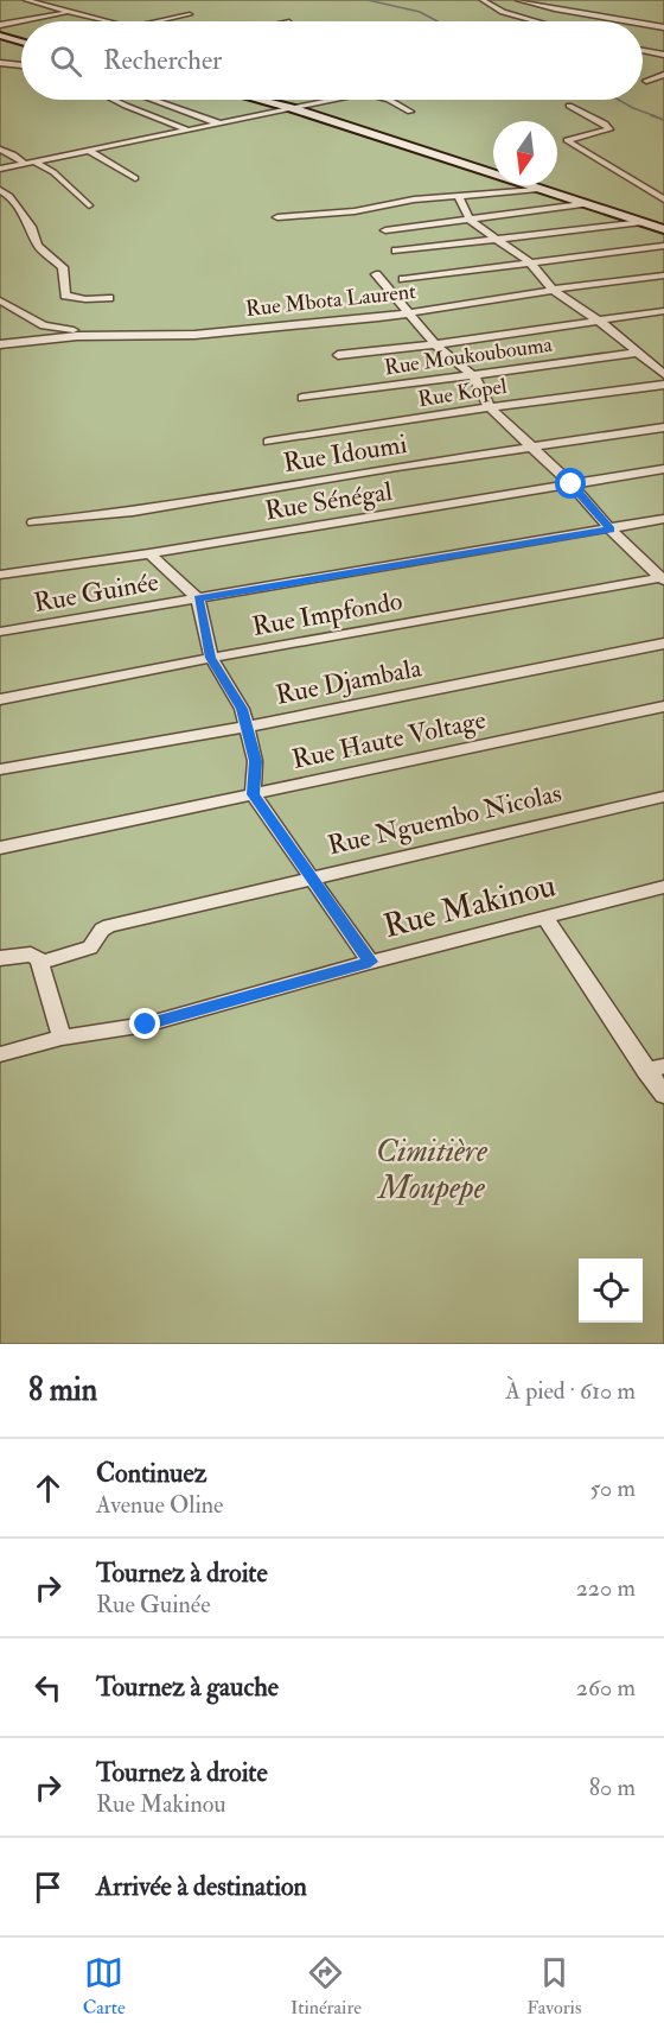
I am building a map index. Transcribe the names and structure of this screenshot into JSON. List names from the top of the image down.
{
  "streets": {
    "street": [
      "Rue Mbota Laurent",
      "Rue Moukoubouma",
      "Rue Kopel",
      "Rue Idoumi",
      "Rue Sénégal",
      "Rue Guinée",
      "Rue Impfondo",
      "Rue Djambala",
      "Rue Haute Voltage",
      "Rue Nguembo Nicolas",
      "Rue Makinou"
    ]
  },
  "parks": ["Cimitière Moupepe"],
  "north": "bottom",
  "page": {
    "search": "Rechercher",
    "heading": ["8 min", "À pied · 610 m"],
    "list": [
      ["Continuez", "Avenue Oline", "50 m"],
      ["Tournez à droite", "Rue Guinée", "220 m"],
      ["Tournez à gauche", "260 m"],
      ["Tournez à droite", "Rue Makinou", "80 m"],
      "Arrivée à destination"
    ],
    "nav": ["Carte", "Itinéraire", "Favoris"]
  }
}
